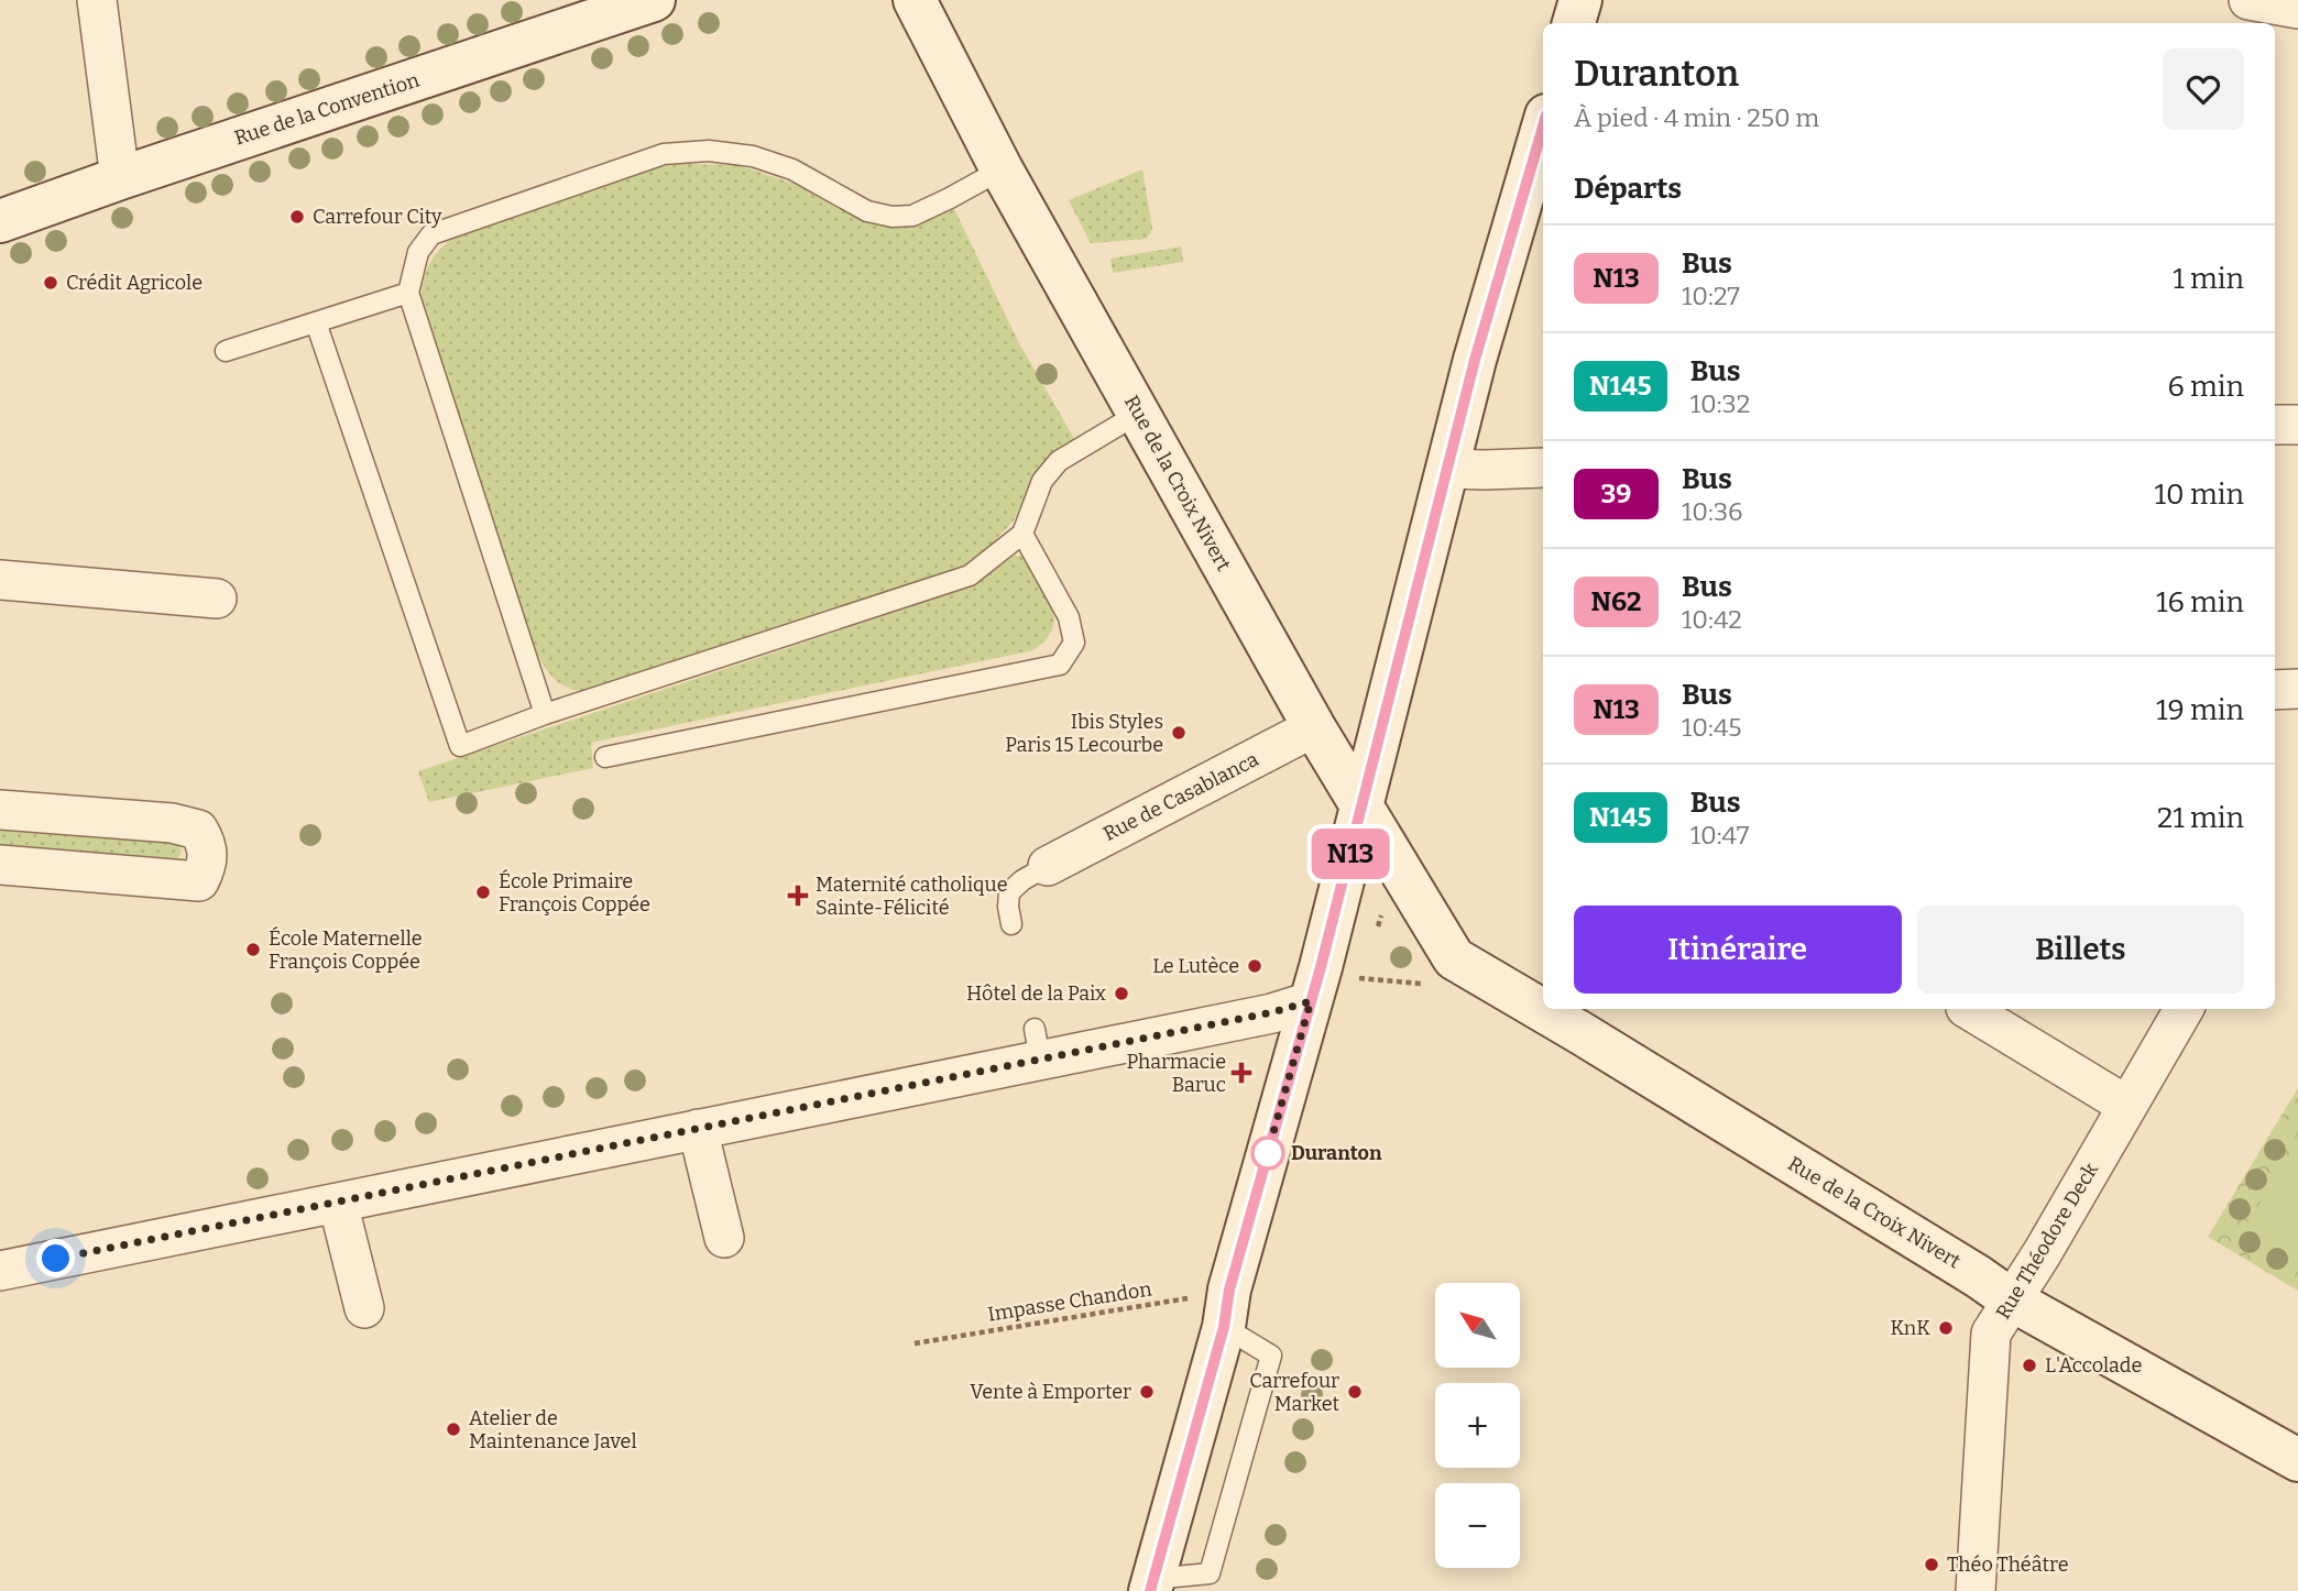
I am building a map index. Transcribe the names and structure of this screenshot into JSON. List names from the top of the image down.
{
  "streets": {
    "main road": ["Rue de la Convention", "Rue de la Croix Nivert"],
    "street": ["Rue de Casablanca", "Rue Théodore Deck"],
    "path": ["Impasse Chandon"]
  },
  "crossings": [
    ["Rue de la Croix Nivert", "Rue de Casablanca"],
    ["Rue de la Croix Nivert", "Rue Théodore Deck"]
  ],
  "places": {
    "other": [
      "Carrefour City",
      "Crédit Agricole",
      "Ibis Styles Paris 15 Lecourbe",
      "École Primaire François Coppée",
      "École Maternelle François Coppée",
      "Le Lutèce",
      "Hôtel de la Paix",
      "Duranton",
      "KnK",
      "L'Accolade",
      "Vente à Emporter",
      "Carrefour Market",
      "Atelier de Maintenance Javel",
      "Théo Théâtre"
    ],
    "health": ["Maternité catholique Sainte-Félicité", "Pharmacie Baruc"]
  },
  "lines": ["bus line N13"],
  "north": "top left",
  "page": {
    "on_map": "N13",
    "heading": [
      ["Duranton", "À pied · 4 min · 250 m"],
      "Départs"
    ],
    "list": [
      {
        "mark": "N13",
        "name": "Bus",
        "note": "10:27",
        "value": "1 min"
      },
      {
        "mark": "N145",
        "name": "Bus",
        "note": "10:32",
        "value": "6 min"
      },
      {
        "mark": "39",
        "name": "Bus",
        "note": "10:36",
        "value": "10 min"
      },
      {
        "mark": "N62",
        "name": "Bus",
        "note": "10:42",
        "value": "16 min"
      },
      {
        "mark": "N13",
        "name": "Bus",
        "note": "10:45",
        "value": "19 min"
      },
      {
        "mark": "N145",
        "name": "Bus",
        "note": "10:47",
        "value": "21 min"
      }
    ],
    "buttons": ["Itinéraire", "Billets"],
    "map_buttons": ["+", "−"]
  }
}
